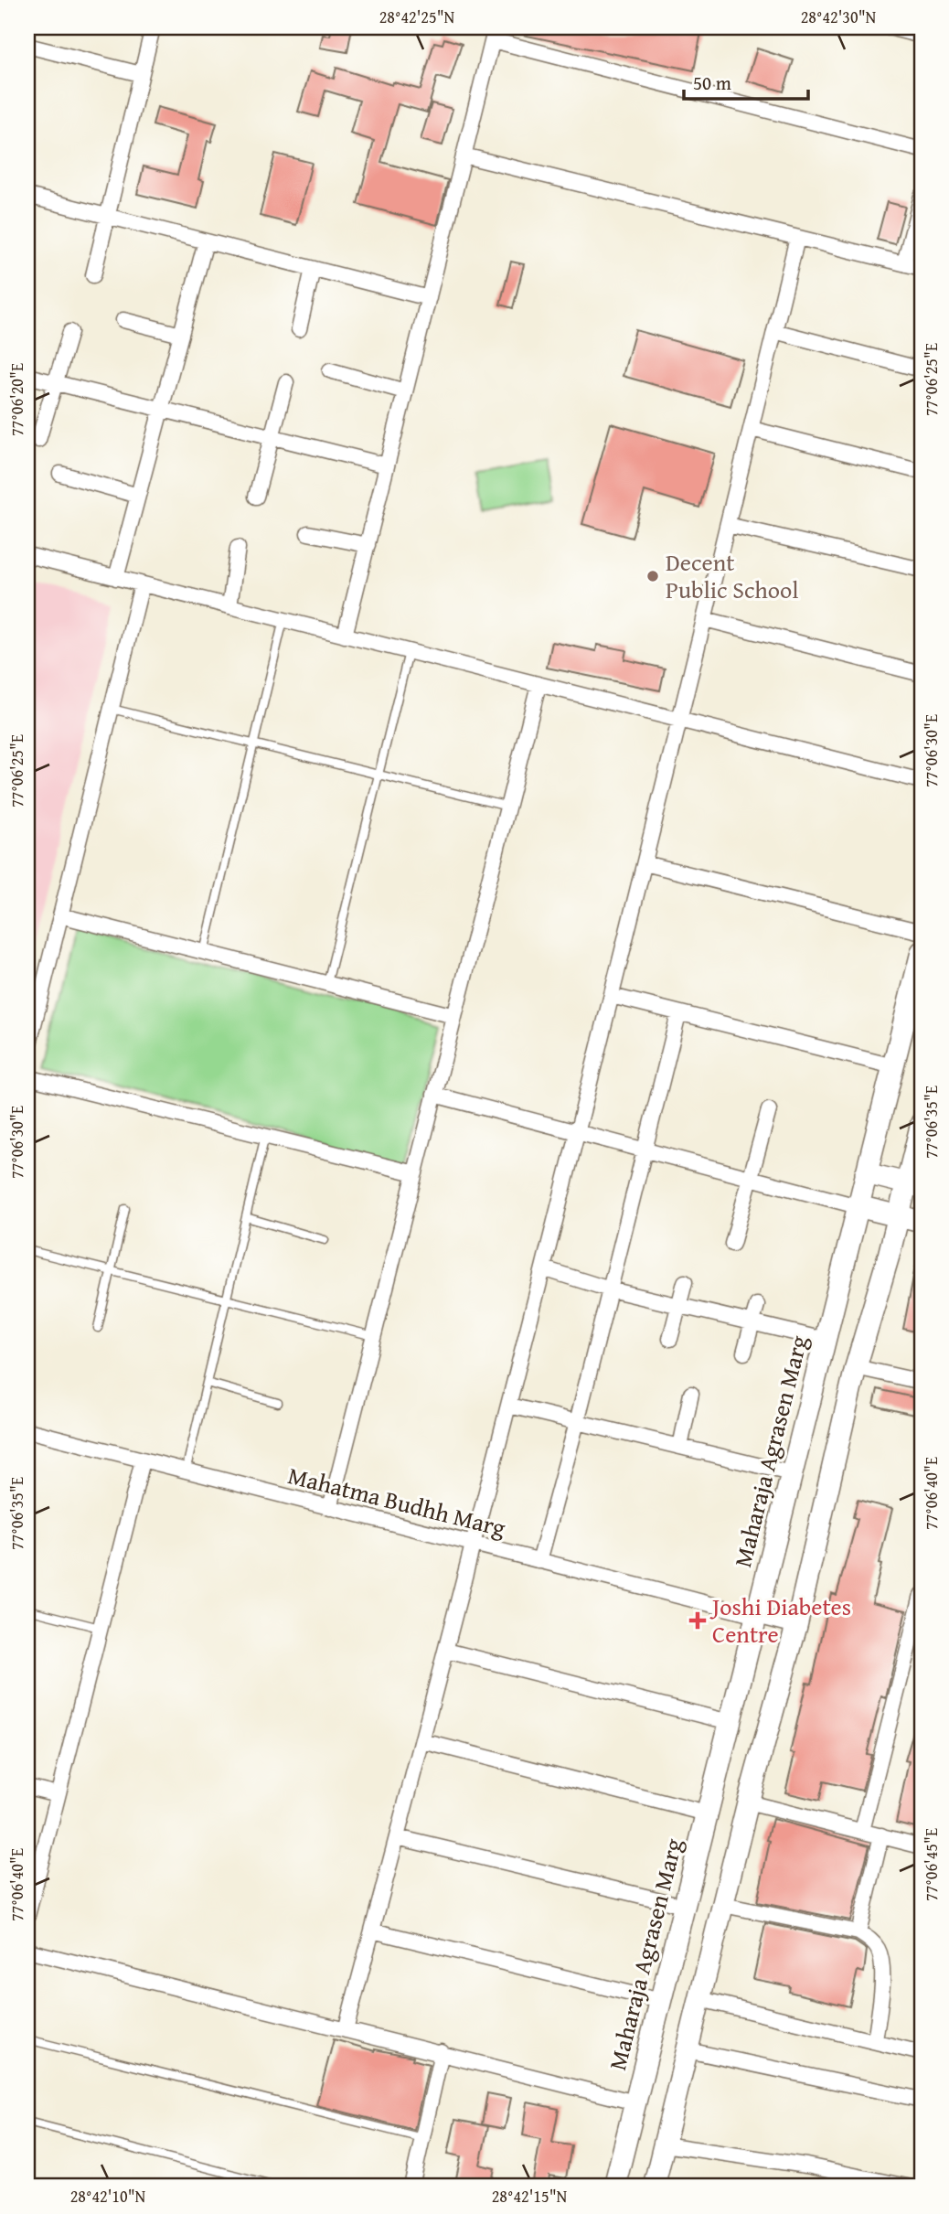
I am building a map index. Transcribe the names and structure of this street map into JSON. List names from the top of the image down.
{
  "streets": {
    "street": ["Maharaja Agrasen Marg", "Mahatma Budhh Marg"]
  },
  "crossings": [
    ["Maharaja Agrasen Marg", "Mahatma Budhh Marg"]
  ],
  "places": {
    "other": ["Decent Public School"],
    "health": ["Joshi Diabetes Centre"]
  },
  "scale_bar": "50 m",
  "coordinates": [
    "28°42'25\"N",
    "28°42'30\"N",
    "77°06'25\"E",
    "77°06'20\"E",
    "77°06'30\"E",
    "77°06'35\"E",
    "77°06'40\"E",
    "77°06'45\"E",
    "28°42'10\"N",
    "28°42'15\"N"
  ]
}
